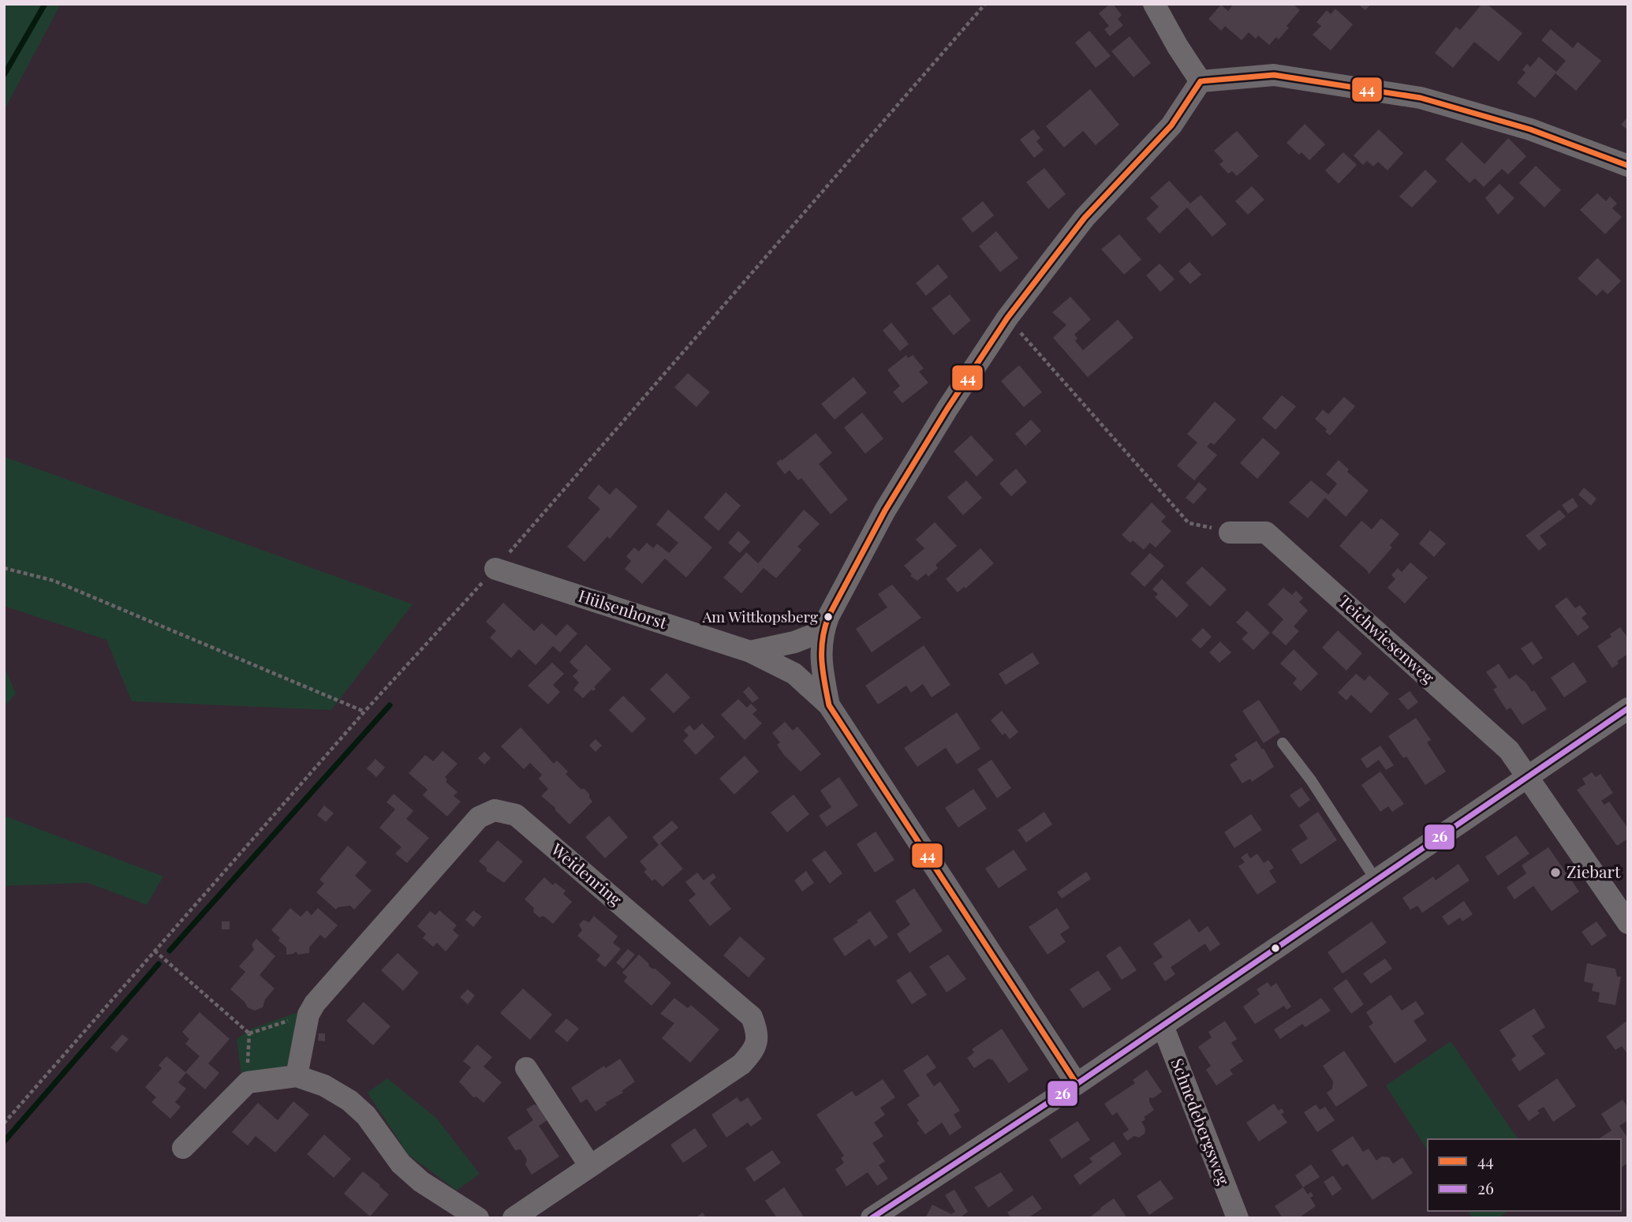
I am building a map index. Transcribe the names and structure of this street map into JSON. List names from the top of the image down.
{
  "streets": {
    "street": [
      "Hülsenhorst",
      "Teichwiesenweg",
      "Weidenring",
      "Schnedebergsweg"
    ]
  },
  "places": ["Am Wittkopsberg", "Ziebart"],
  "lines": ["transit line 44", "transit line 26"],
  "legend": ["44", "26"]
}
